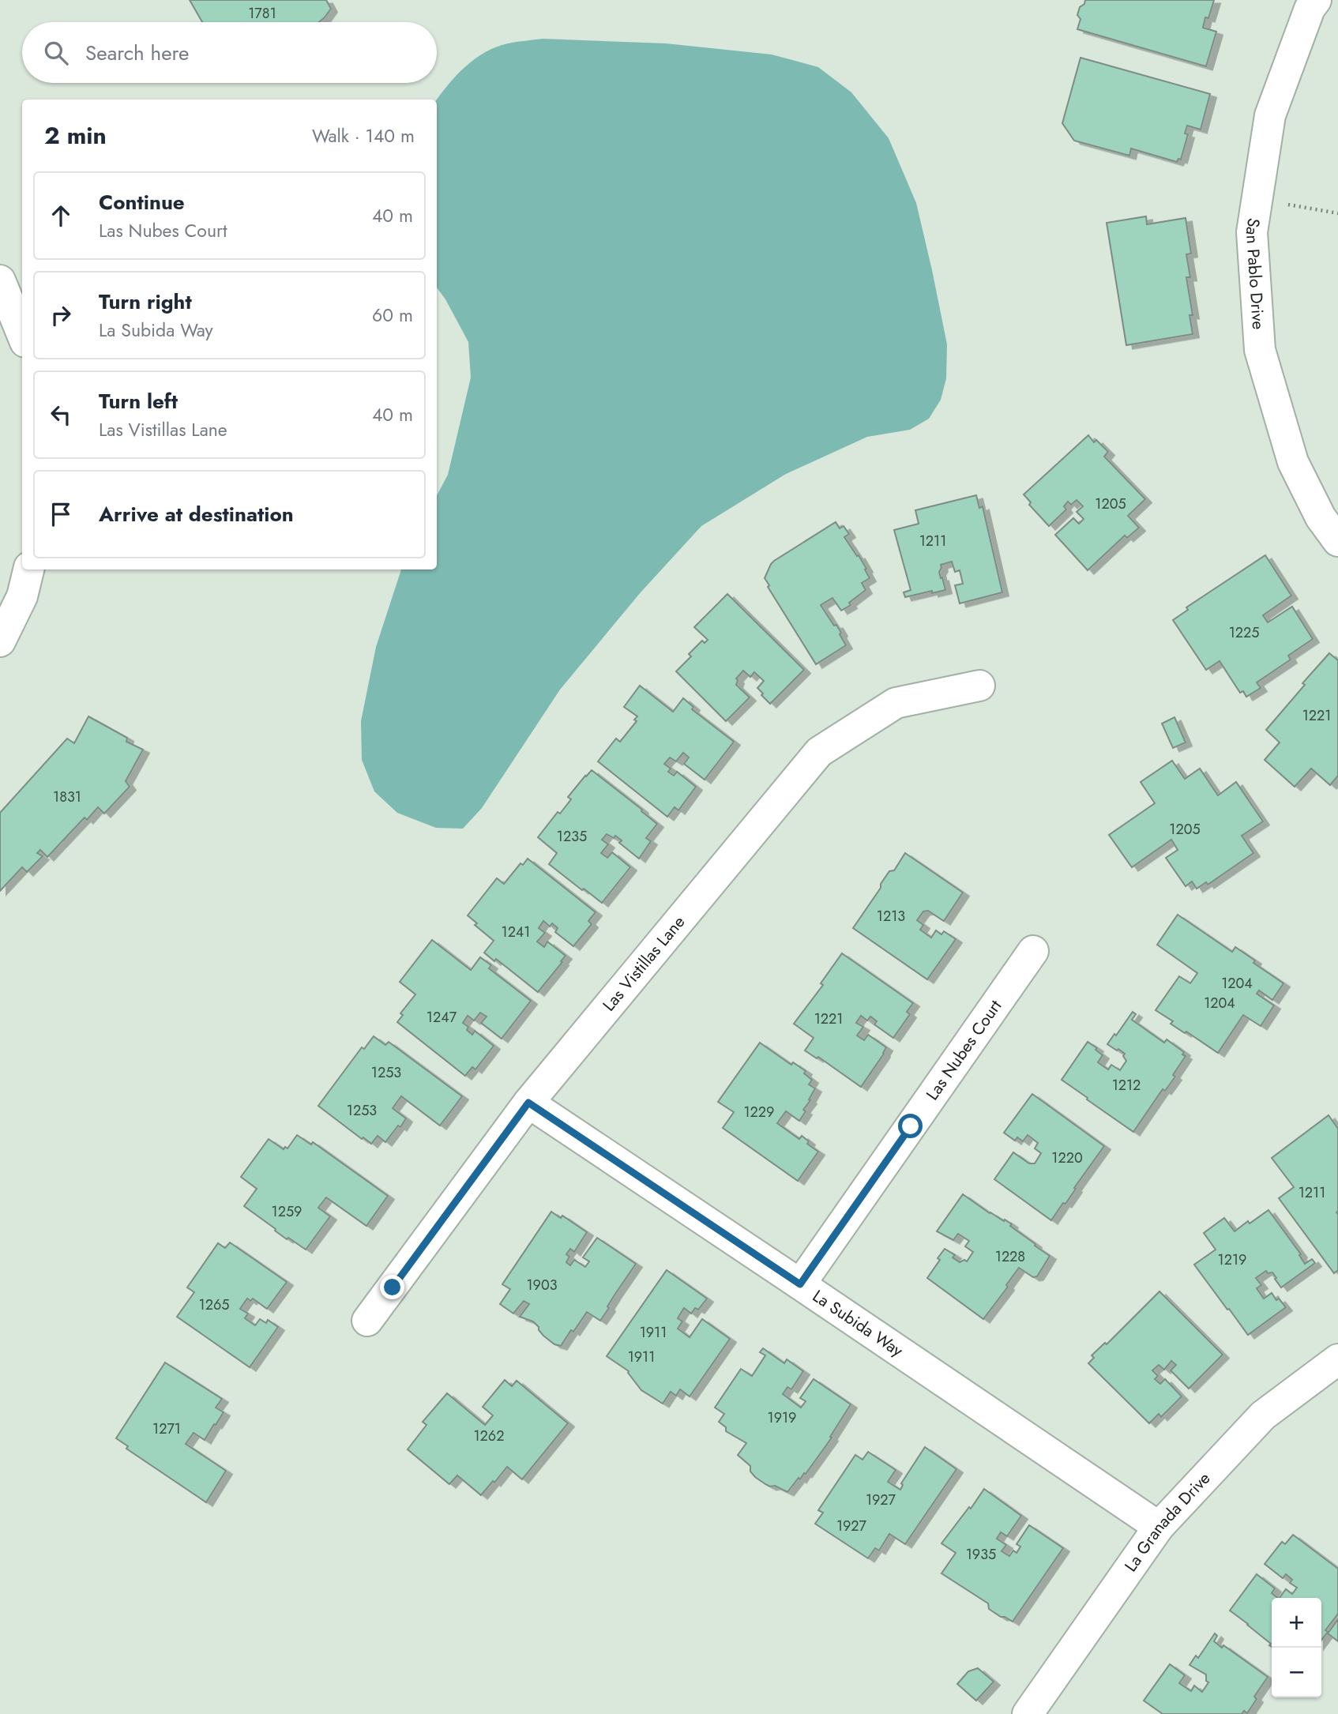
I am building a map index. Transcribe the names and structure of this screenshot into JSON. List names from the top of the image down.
{
  "streets": {
    "street": [
      "San Pablo Drive",
      "Las Vistillas Lane",
      "Las Nubes Court",
      "La Subida Way",
      "La Granada Drive"
    ]
  },
  "crossings": [
    ["Las Vistillas Lane", "La Subida Way"],
    ["Las Nubes Court", "La Subida Way"],
    ["La Subida Way", "La Granada Drive"]
  ],
  "house_numbers": [
    "1781",
    "1205",
    "1211",
    "1225",
    "1221",
    "1831",
    "1205",
    "1235",
    "1213",
    "1241",
    "1204",
    "1204",
    "1247",
    "1221",
    "1253",
    "1212",
    "1253",
    "1229",
    "1220",
    "1211",
    "1259",
    "1228",
    "1219",
    "1903",
    "1265",
    "1911",
    "1911",
    "1919",
    "1271",
    "1262",
    "1927",
    "1927",
    "1935"
  ],
  "page": {
    "search": "Search here",
    "heading": ["2 min", "Walk · 140 m"],
    "list": [
      ["Continue", "Las Nubes Court", "40 m"],
      ["Turn right", "La Subida Way", "60 m"],
      ["Turn left", "Las Vistillas Lane", "40 m"],
      "Arrive at destination"
    ],
    "map_buttons": ["+", "−"]
  }
}
